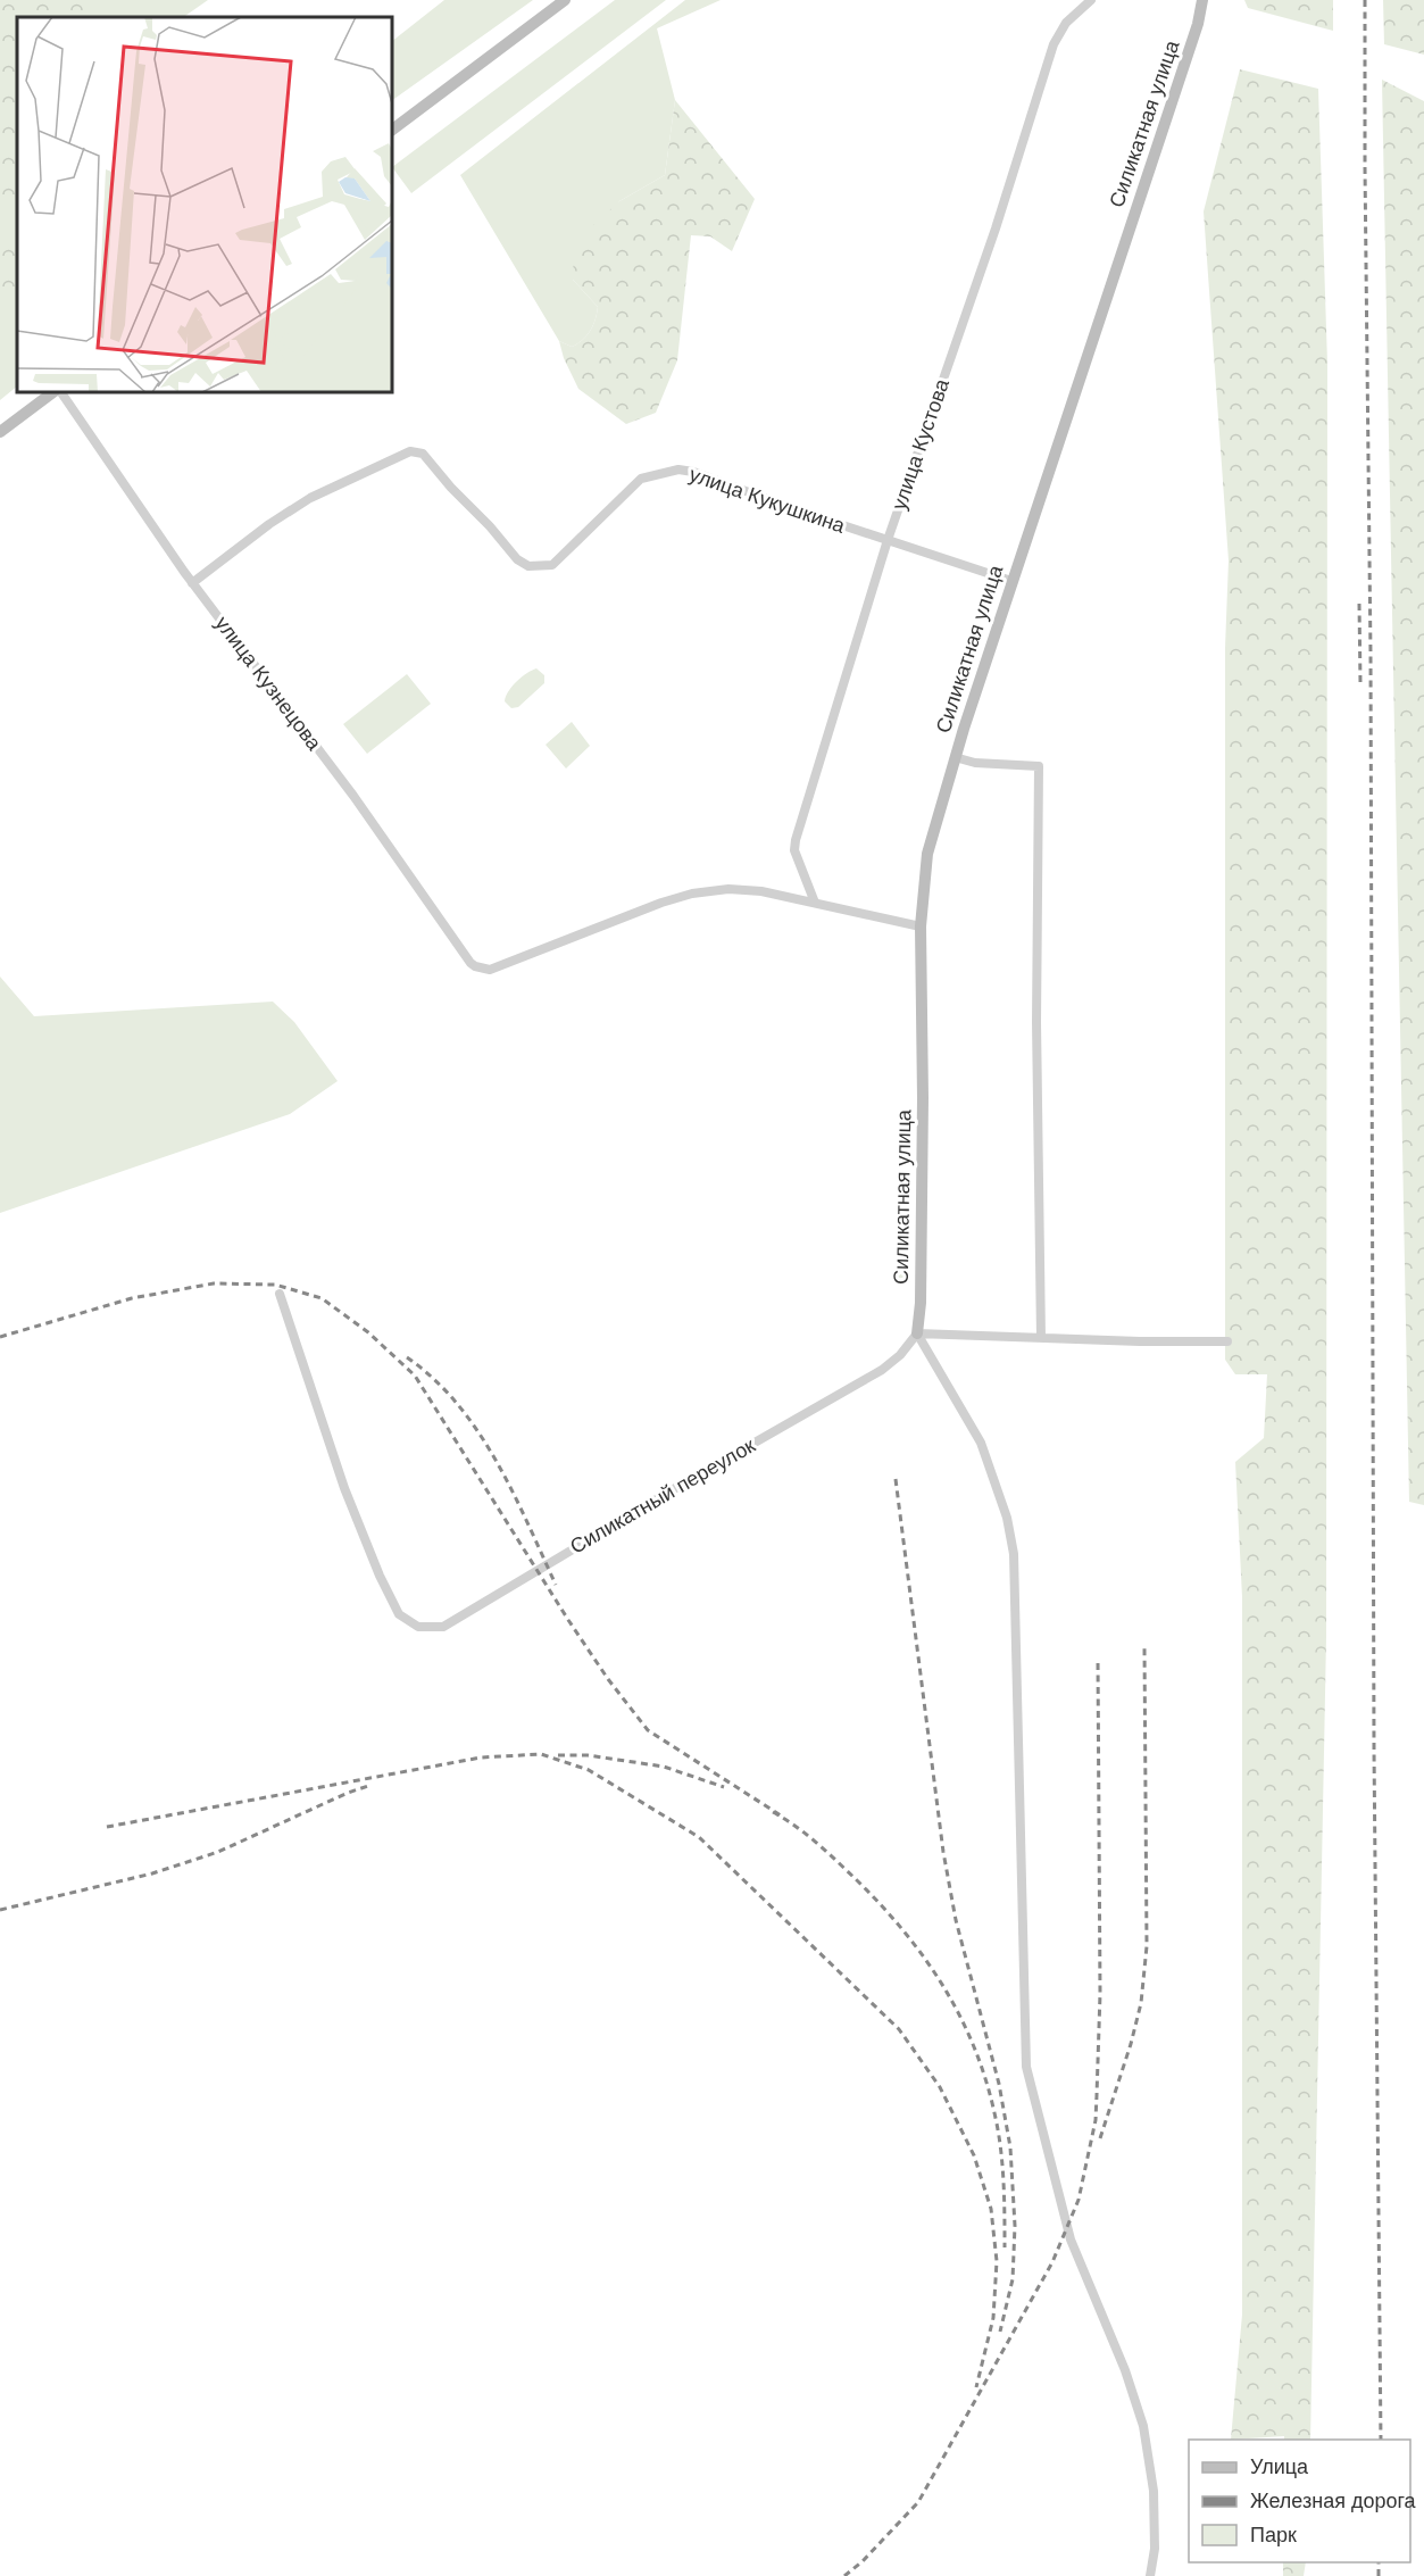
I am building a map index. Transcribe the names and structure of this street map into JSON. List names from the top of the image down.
{
  "streets": {
    "street": [
      "Силикатная улица",
      "улица Кустова",
      "улица Кукушкина",
      "улица Кузнецова",
      "Силикатный переулок"
    ]
  },
  "crossings": [
    ["Силикатная улица", "улица Кукушкина"],
    ["Силикатная улица", "Силикатный переулок"],
    ["улица Кустова", "улица Кукушкина"],
    ["улица Кустова", "улица Кузнецова"],
    ["улица Кукушкина", "улица Кузнецова"]
  ],
  "legend": ["Улица", "Железная дорога", "Парк"]
}
